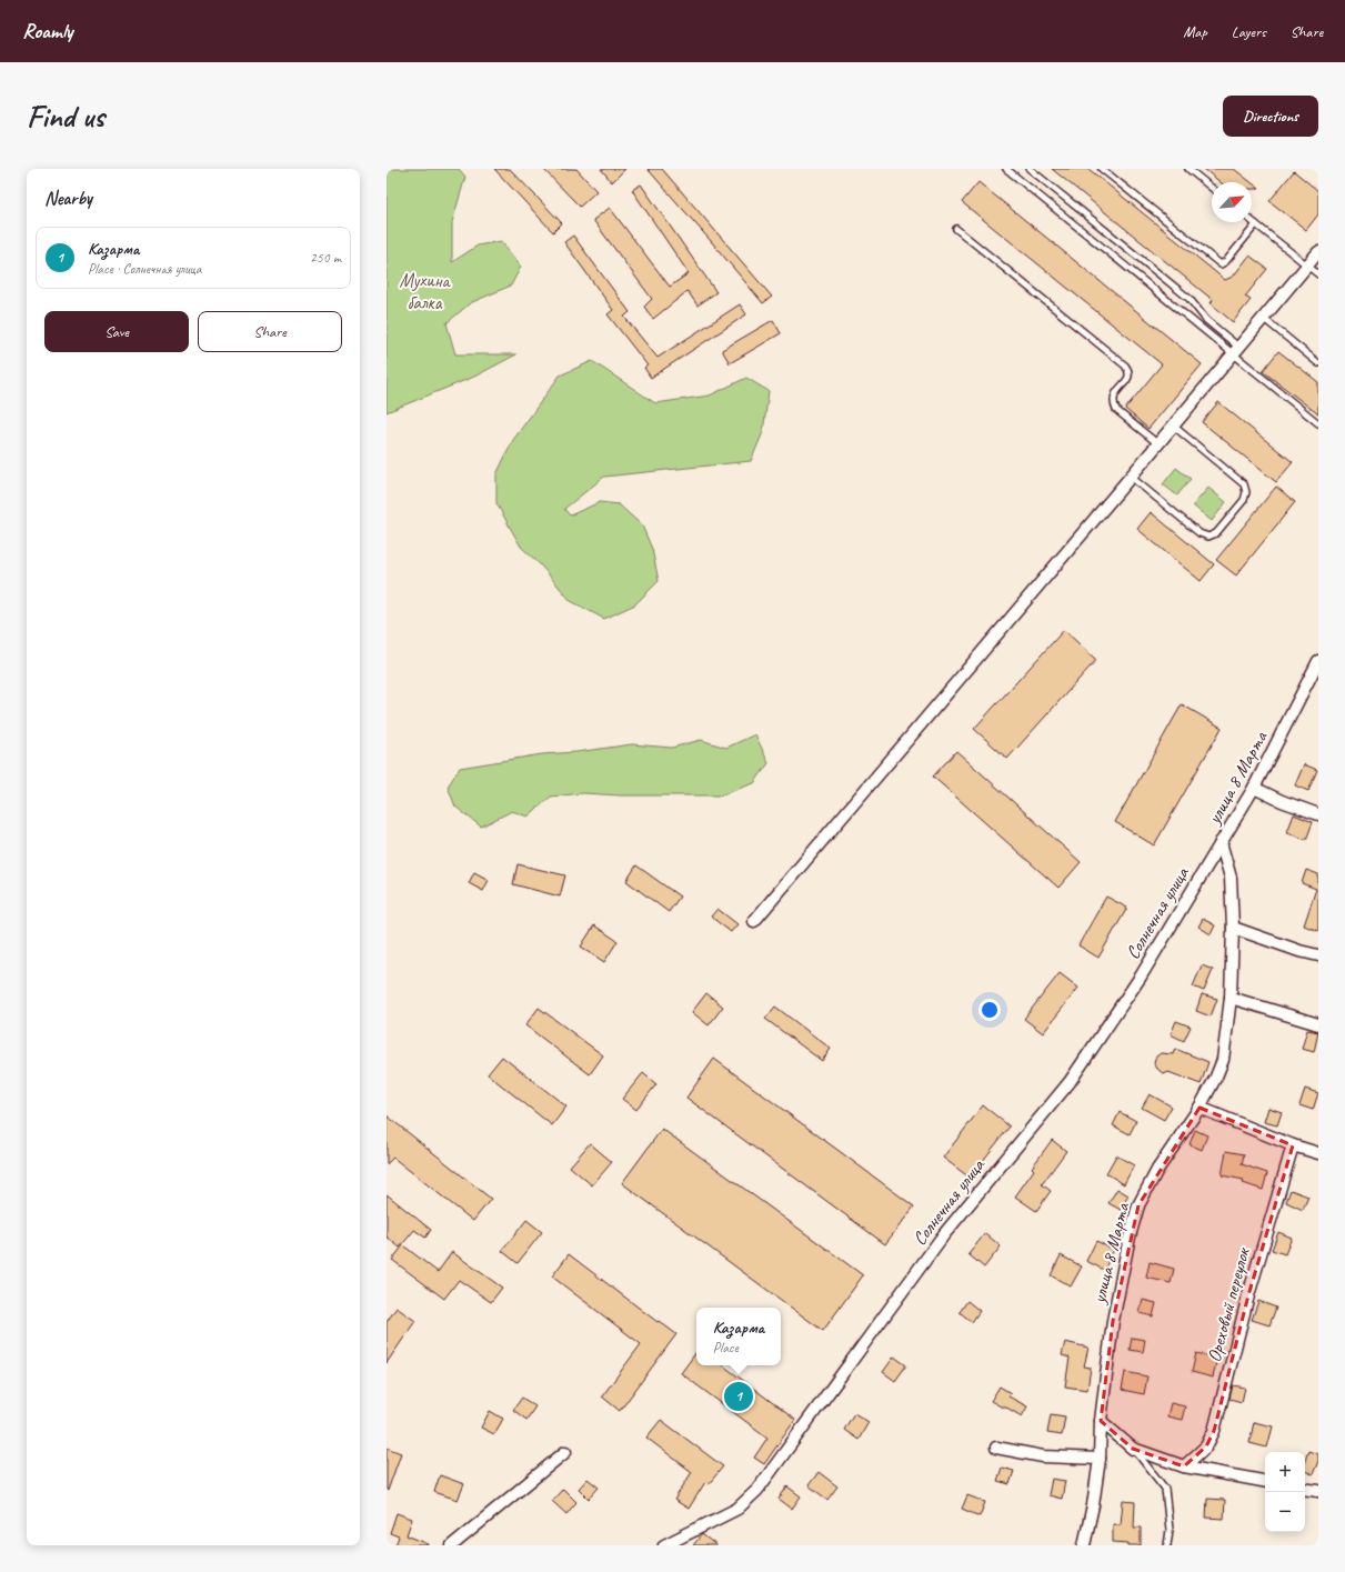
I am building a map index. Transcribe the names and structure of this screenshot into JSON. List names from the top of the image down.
{
  "streets": {
    "street": ["улица 8 Марта", "Солнечная улица", "Ореховый переулок"]
  },
  "crossings": [
    ["улица 8 Марта", "Солнечная улица"]
  ],
  "parks": ["Мухина балка"],
  "north": "top right",
  "page": {
    "header": "Roamly",
    "nav": ["Map", "Layers", "Share"],
    "buttons": [
      "Directions",
      ["Save", "Share"]
    ],
    "title": "Find us",
    "heading": "Nearby",
    "list": [
      {
        "mark": "1",
        "name": "Казарма",
        "note": "Place · Солнечная улица",
        "value": "250 m"
      }
    ],
    "popup": ["Казарма", "Place"],
    "pins": "1",
    "map_buttons": ["+", "−"]
  }
}
